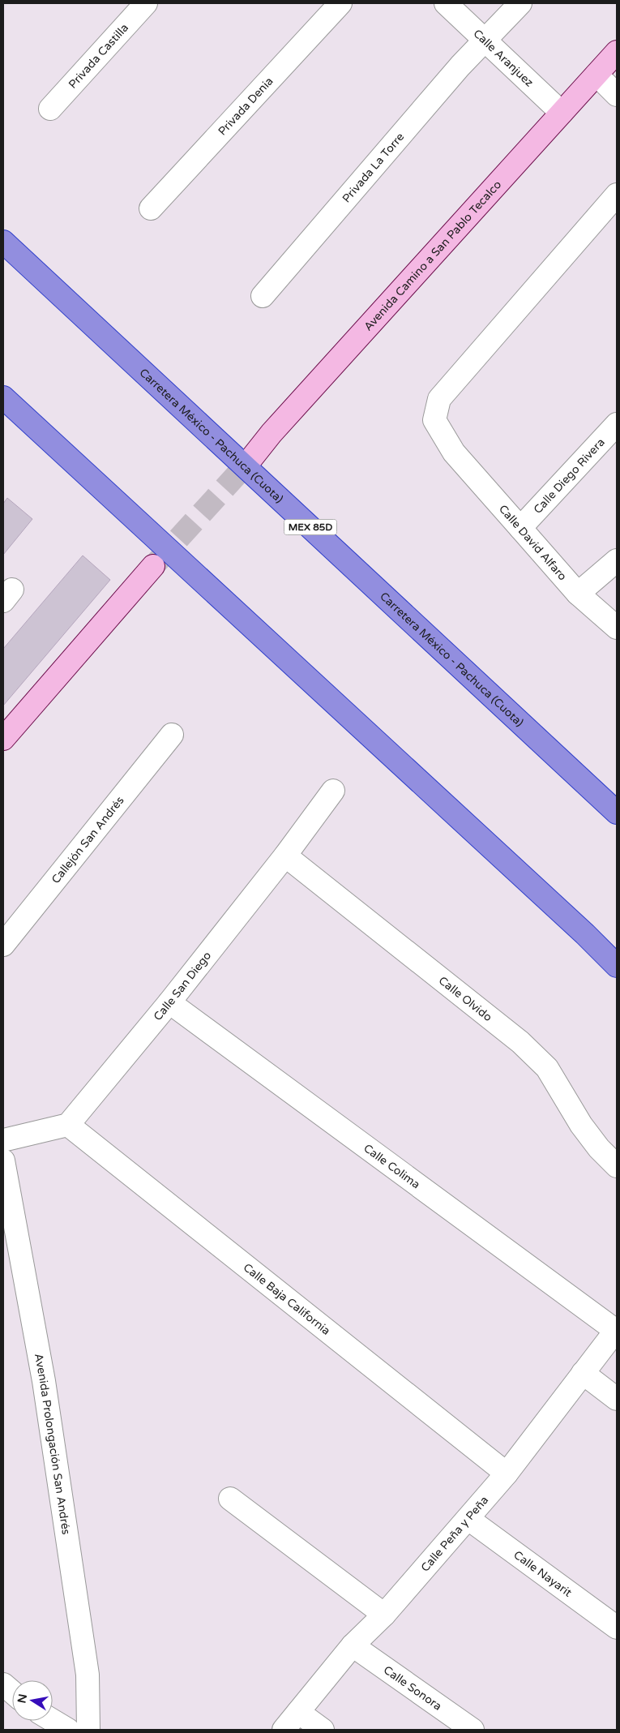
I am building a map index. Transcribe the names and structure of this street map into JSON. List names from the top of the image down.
{
  "streets": {
    "highway": ["Carretera México - Pachuca (Cuota)", "MEX 85D"],
    "main road": ["Avenida Camino a San Pablo Tecalco"],
    "street": [
      "Privada Castilla",
      "Calle Aranjuez",
      "Privada Denia",
      "Privada La Torre",
      "Calle Diego Rivera",
      "Calle David Alfaro",
      "Callejón San Andrés",
      "Calle San Diego",
      "Calle Olvido",
      "Calle Colima",
      "Calle Baja California",
      "Avenida Prolongación San Andrés",
      "Calle Peña y Peña",
      "Calle Nayarit",
      "Calle Sonora"
    ]
  },
  "crossings": [
    ["Calle Aranjuez", "Privada La Torre"],
    ["Calle Aranjuez", "Avenida Camino a San Pablo Tecalco"],
    ["Calle Diego Rivera", "Calle David Alfaro"],
    ["Calle San Diego", "Calle Olvido"],
    ["Calle San Diego", "Calle Colima"],
    ["Calle San Diego", "Calle Baja California"],
    ["Calle Colima", "Calle Peña y Peña"],
    ["Calle Baja California", "Calle Peña y Peña"],
    ["Calle Peña y Peña", "Calle Nayarit"],
    ["Calle Peña y Peña", "Calle Sonora"]
  ],
  "north": "left"
}
